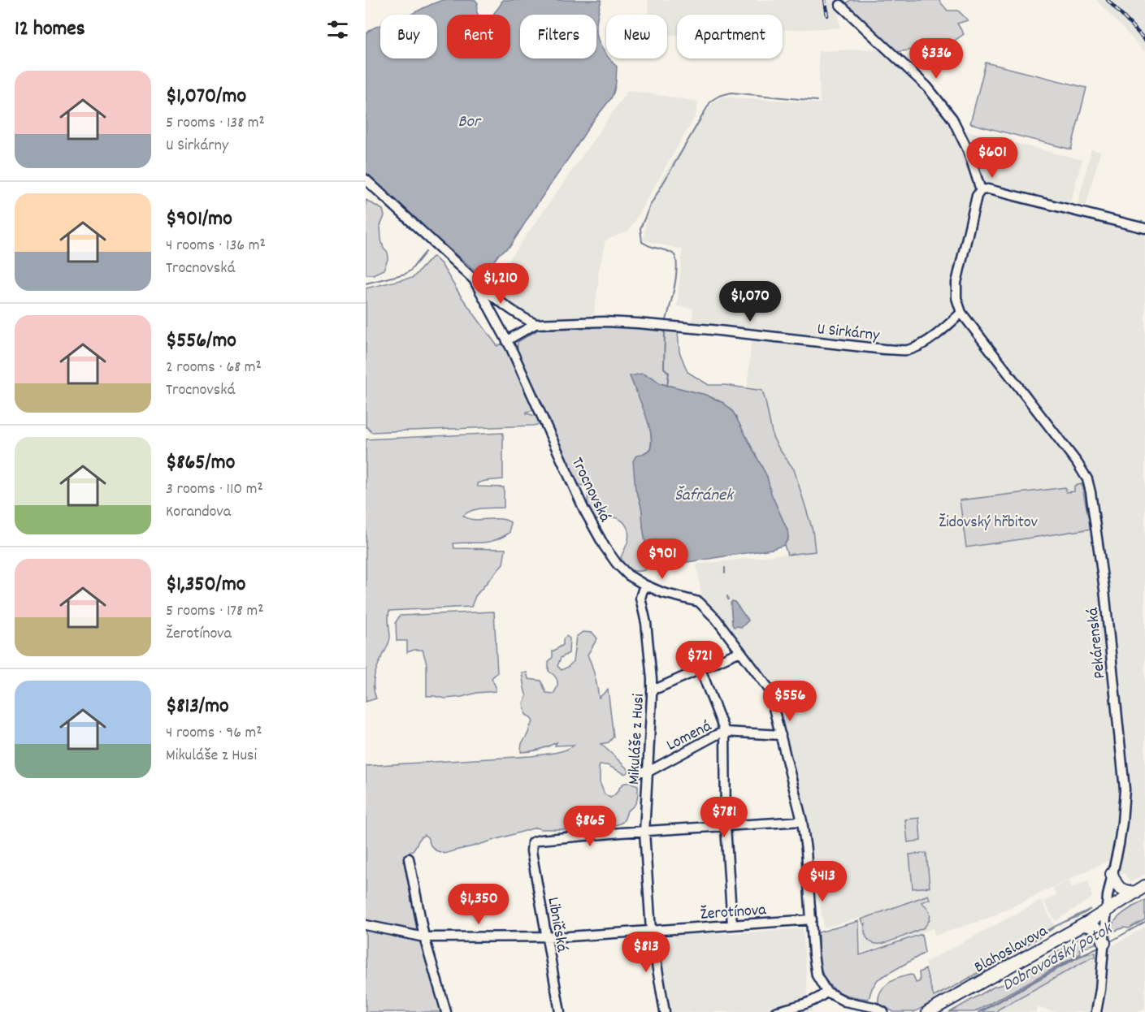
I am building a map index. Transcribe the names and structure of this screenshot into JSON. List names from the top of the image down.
{
  "streets": {
    "main road": ["Blahoslavova"],
    "street": [
      "U Sirkárny",
      "Trocnovská",
      "Pekárenská",
      "Lomená",
      "Mikuláše z Husi",
      "Žerotínova",
      "Libničská"
    ]
  },
  "crossings": [
    ["U Sirkárny", "Trocnovská"],
    ["U Sirkárny", "Pekárenská"],
    ["Trocnovská", "Lomená"],
    ["Trocnovská", "Mikuláše z Husi"],
    ["Trocnovská", "Žerotínova"],
    ["Pekárenská", "Blahoslavova"],
    ["Lomená", "Mikuláše z Husi"],
    ["Mikuláše z Husi", "Žerotínova"],
    ["Mikuláše z Husi", "Libničská"],
    ["Žerotínova", "Libničská"]
  ],
  "water": ["Bor", "Šafránek", "Dobrovodský potok"],
  "parks": ["Židovský hřbitov"],
  "page": {
    "heading": "12 homes",
    "chip": [
      "Buy",
      "Rent",
      "Filters",
      "New",
      "Apartment"
    ],
    "price": [
      "$336",
      "$601",
      "$1,210",
      "$1,070",
      "$901",
      "$721",
      "$556",
      "$781",
      "$865",
      "$413",
      "$1,350",
      "$813"
    ],
    "list": [
      {
        "name": "$1,070/mo",
        "note": "5 rooms · 138 m² · U Sirkárny"
      },
      {
        "name": "$901/mo",
        "note": "4 rooms · 136 m² · Trocnovská"
      },
      {
        "name": "$556/mo",
        "note": "2 rooms · 68 m² · Trocnovská"
      },
      {
        "name": "$865/mo",
        "note": "3 rooms · 110 m² · Korandova"
      },
      {
        "name": "$1,350/mo",
        "note": "5 rooms · 178 m² · Žerotínova"
      },
      {
        "name": "$813/mo",
        "note": "4 rooms · 96 m² · Mikuláše z Husi"
      }
    ]
  }
}
